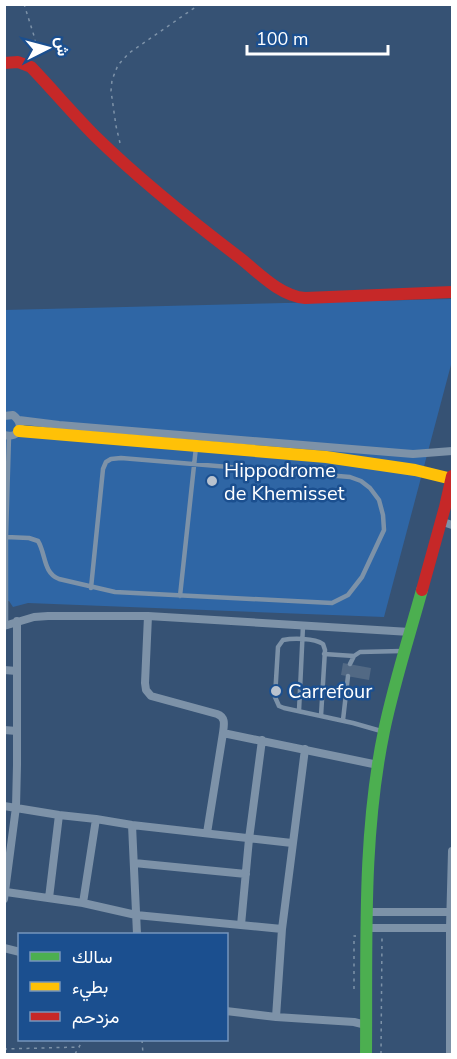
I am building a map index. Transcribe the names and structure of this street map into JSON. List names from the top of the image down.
{
  "places": ["Hippodrome de Khemisset", "Carrefour"],
  "legend": ["سالك", "بطيء", "مزدحم"],
  "scale_bar": "100 m",
  "north": "right"
}
